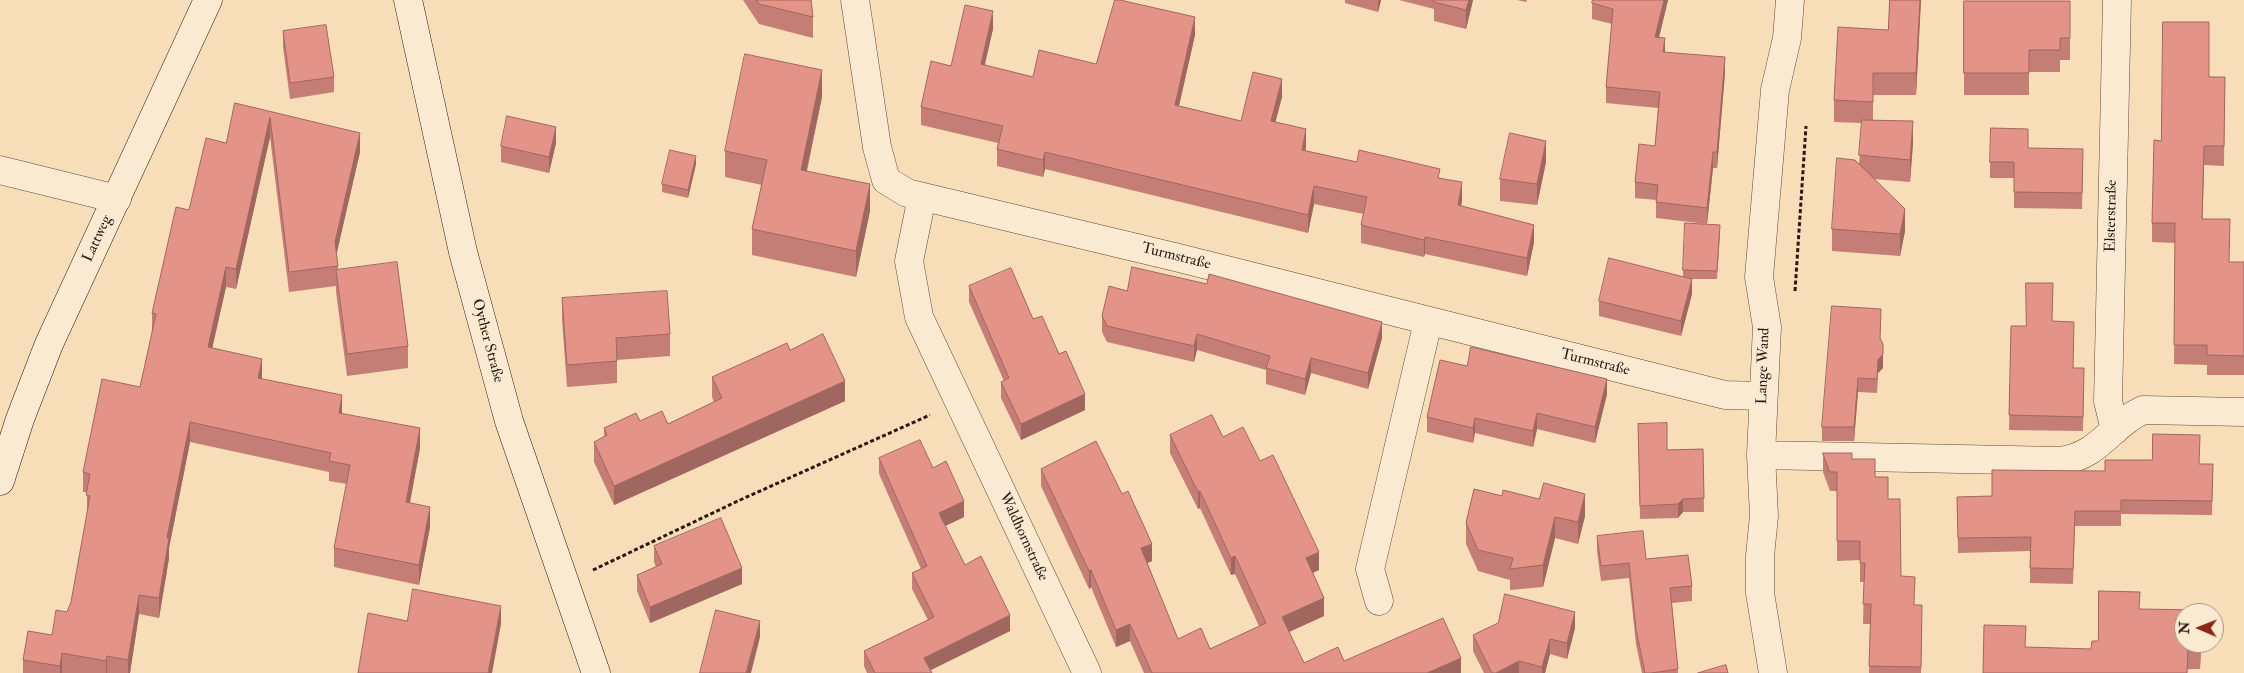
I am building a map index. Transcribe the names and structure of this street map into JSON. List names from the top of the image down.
{
  "streets": {
    "street": [
      "Elsterstraße",
      "Lattweg",
      "Turmstraße",
      "Oyther Straße",
      "Lange Wand",
      "Waldhornstraße"
    ]
  },
  "crossings": [
    ["Turmstraße", "Lange Wand"]
  ],
  "north": "left"
}
